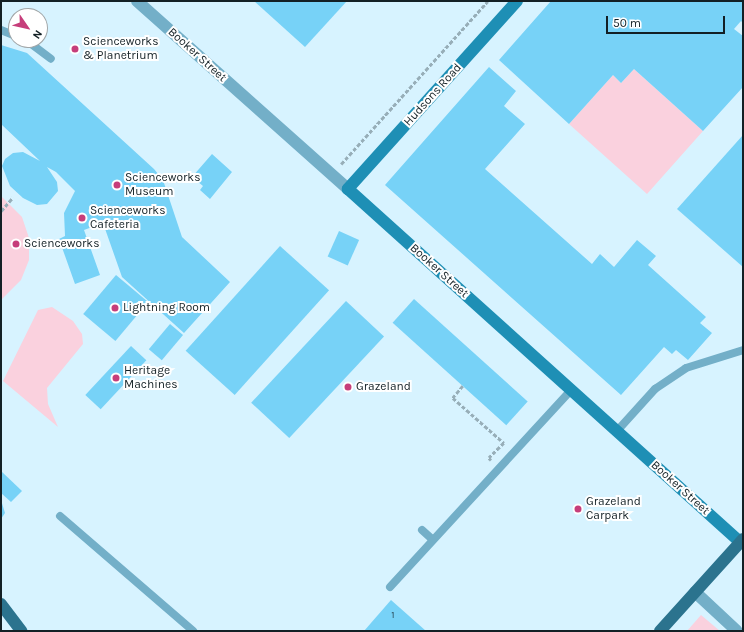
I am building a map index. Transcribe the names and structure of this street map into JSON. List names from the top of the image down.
{
  "streets": {
    "street": ["Booker Street", "Hudsons Road"]
  },
  "crossings": [
    ["Booker Street", "Hudsons Road"]
  ],
  "places": [
    "Scienceworks & Planetrium",
    "Scienceworks Museum",
    "Scienceworks Cafeteria",
    "Scienceworks",
    "Lightning Room",
    "Heritage Machines",
    "Grazeland",
    "Grazeland Carpark"
  ],
  "house_numbers": ["1"],
  "scale_bar": "50 m",
  "north": "bottom right"
}
